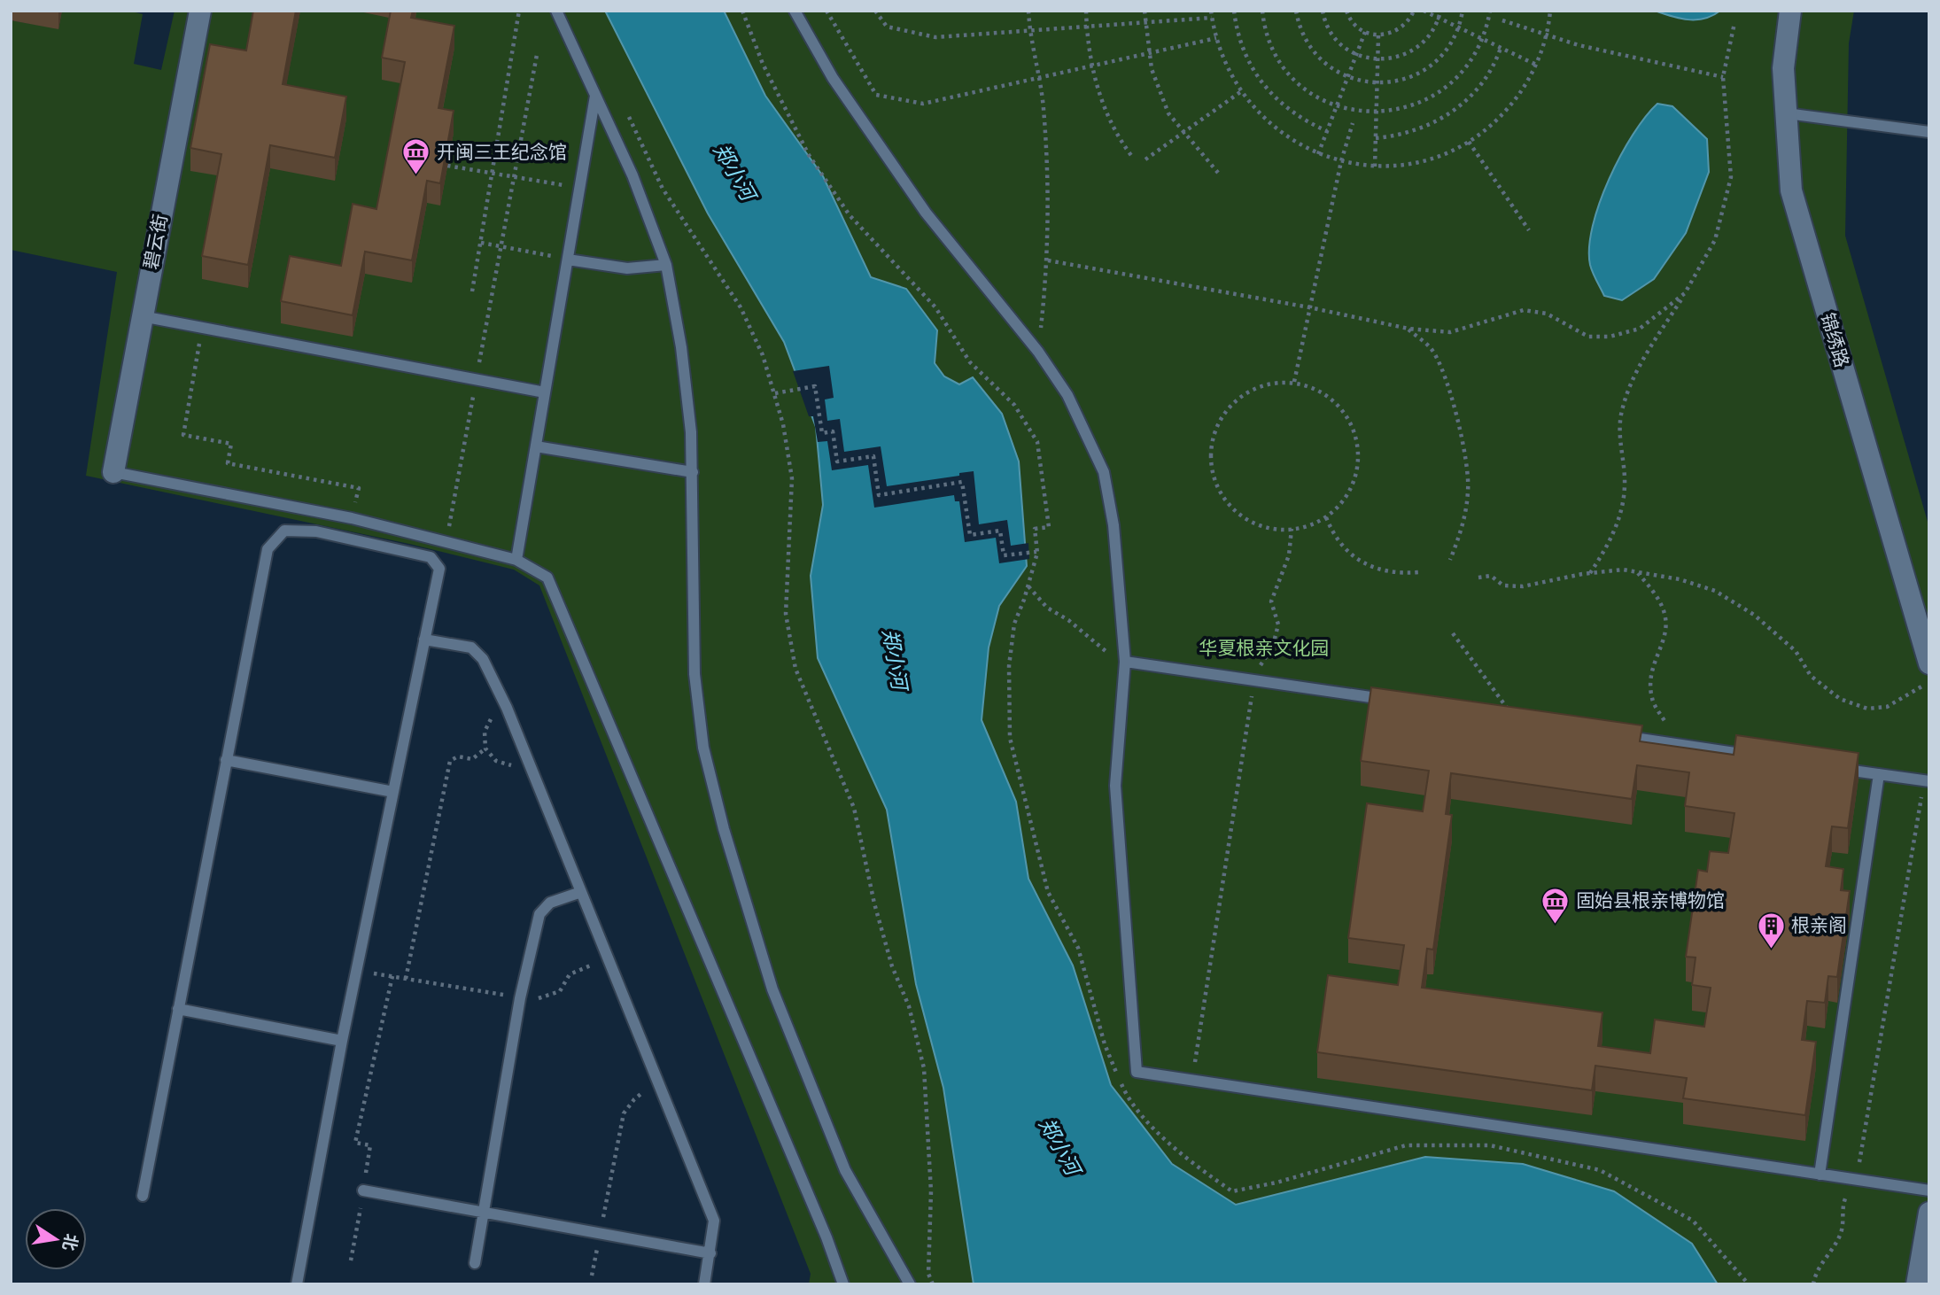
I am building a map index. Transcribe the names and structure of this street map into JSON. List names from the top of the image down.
{
  "streets": {
    "street": ["碧云街", "锦绣路"]
  },
  "water": ["郑小河"],
  "parks": ["华夏根亲文化园"],
  "places": {
    "museum": ["开闽三王纪念馆", "固始县根亲博物馆"],
    "building": ["根亲阁"]
  },
  "north": "right"
}
